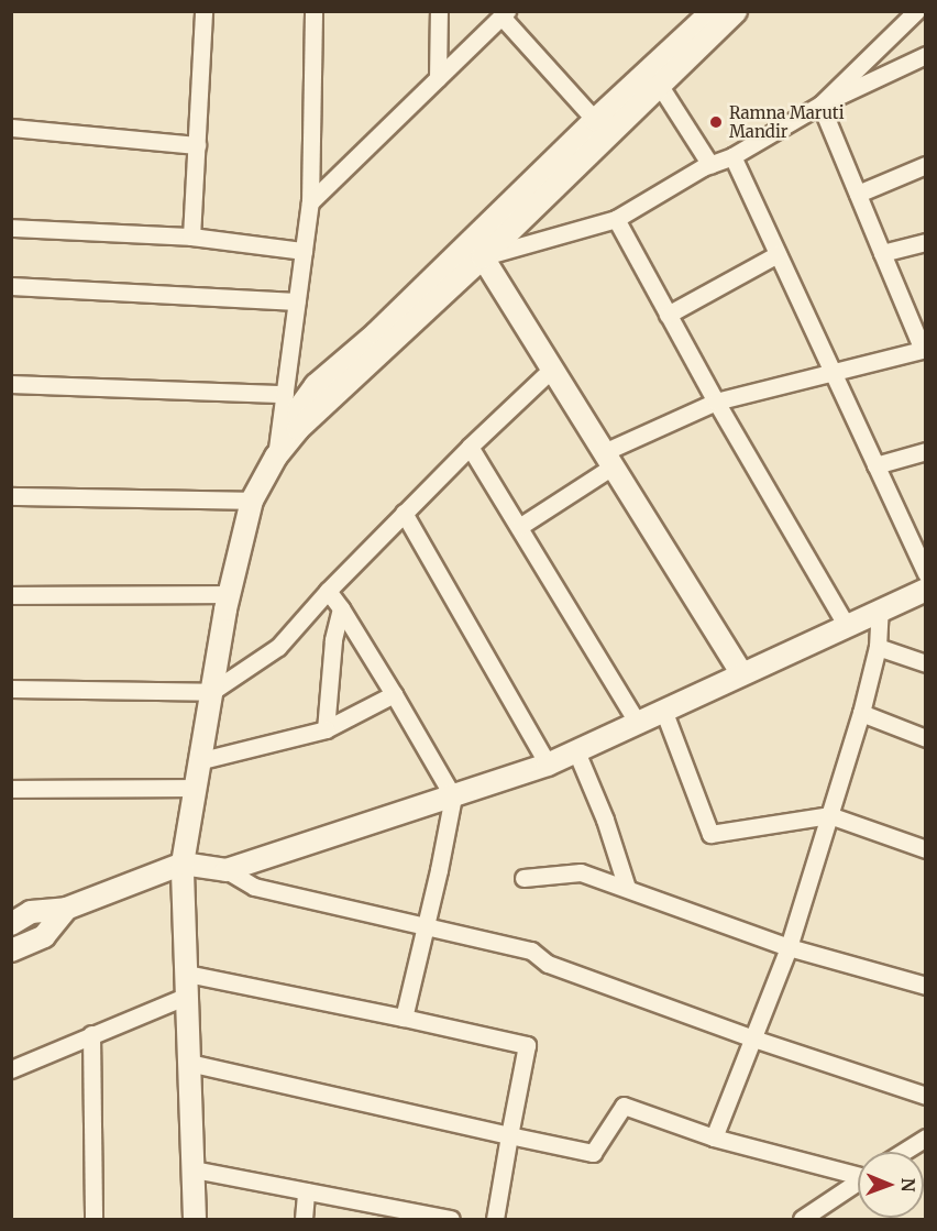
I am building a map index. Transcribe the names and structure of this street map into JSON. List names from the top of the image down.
{
  "places": ["Ramna Maruti Mandir"],
  "north": "right"
}
